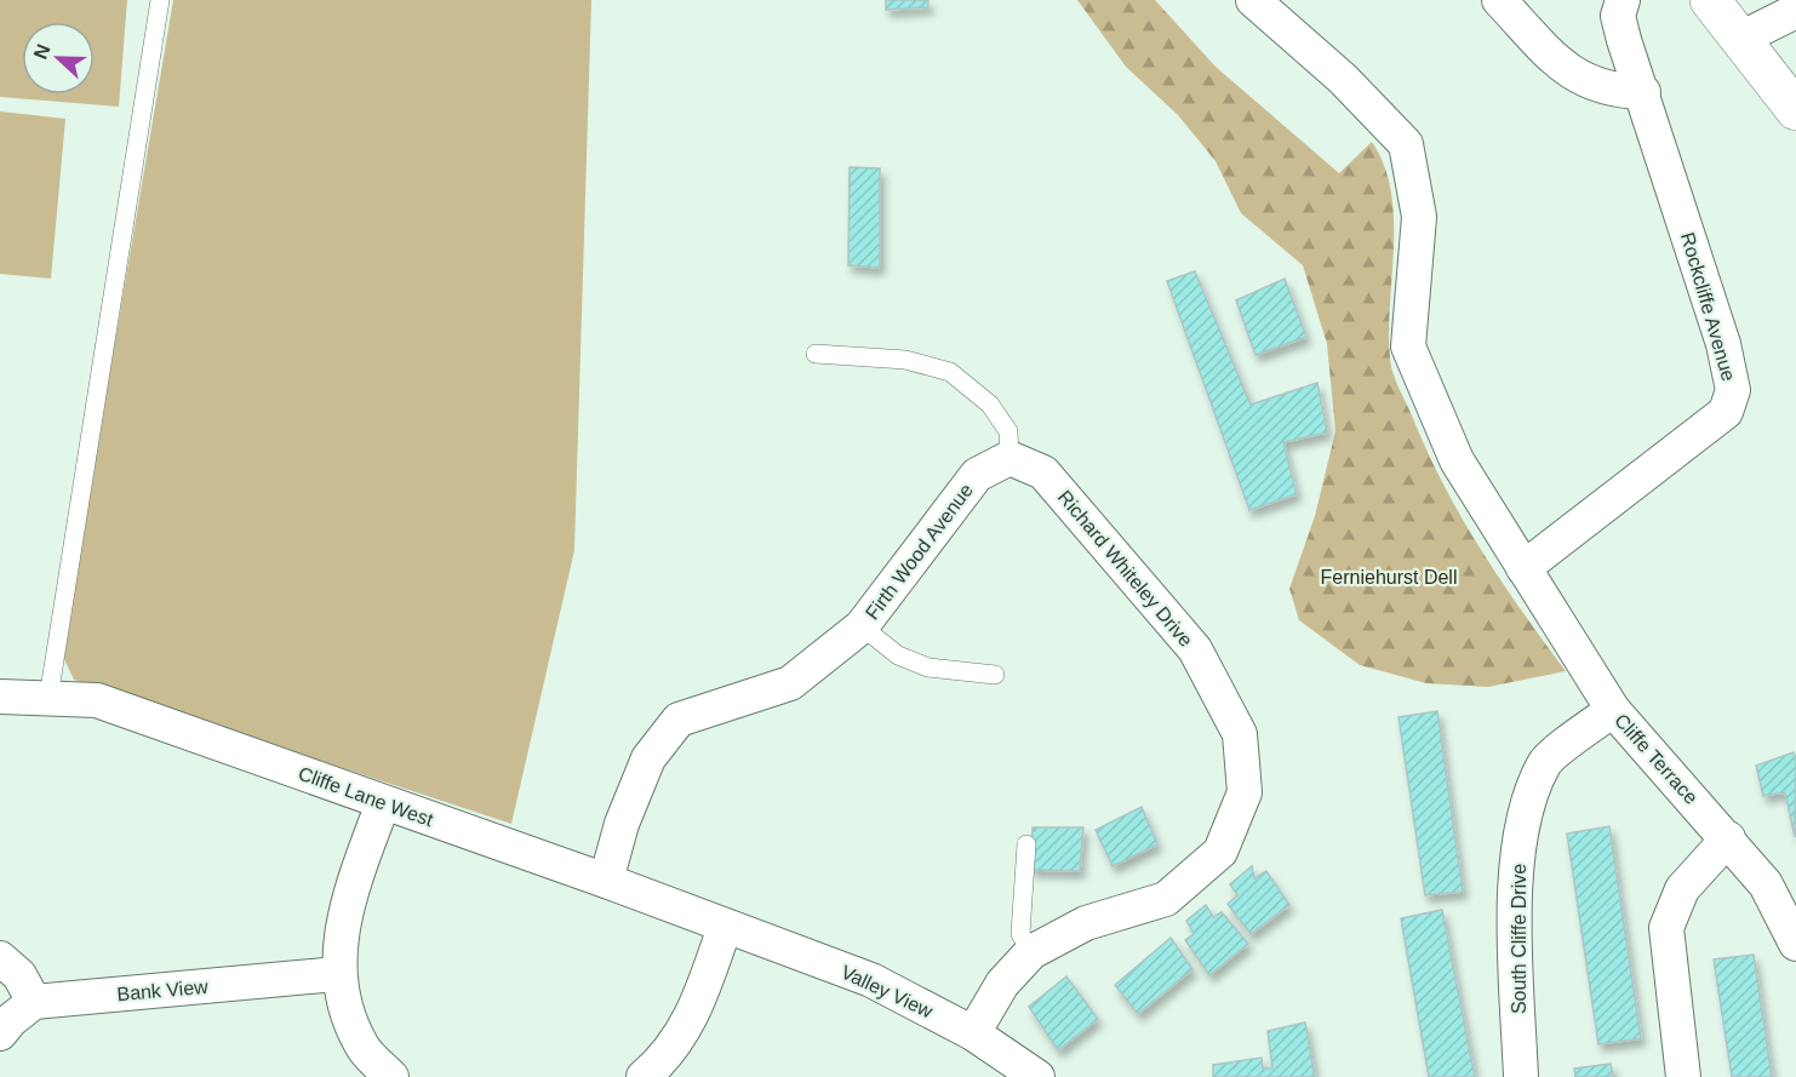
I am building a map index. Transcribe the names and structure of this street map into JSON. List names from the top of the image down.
{
  "streets": {
    "street": [
      "Rockcliffe Avenue",
      "Firth Wood Avenue",
      "Richard Whiteley Drive",
      "Cliffe Terrace",
      "Cliffe Lane West",
      "South Cliffe Drive",
      "Bank View",
      "Valley View"
    ]
  },
  "crossings": [
    ["Rockcliffe Avenue", "Cliffe Terrace"],
    ["Firth Wood Avenue", "Richard Whiteley Drive"],
    ["Firth Wood Avenue", "Cliffe Lane West"],
    ["Richard Whiteley Drive", "Valley View"],
    ["Cliffe Terrace", "South Cliffe Drive"],
    ["Cliffe Lane West", "Valley View"]
  ],
  "parks": ["Ferniehurst Dell"],
  "north": "left"
}
